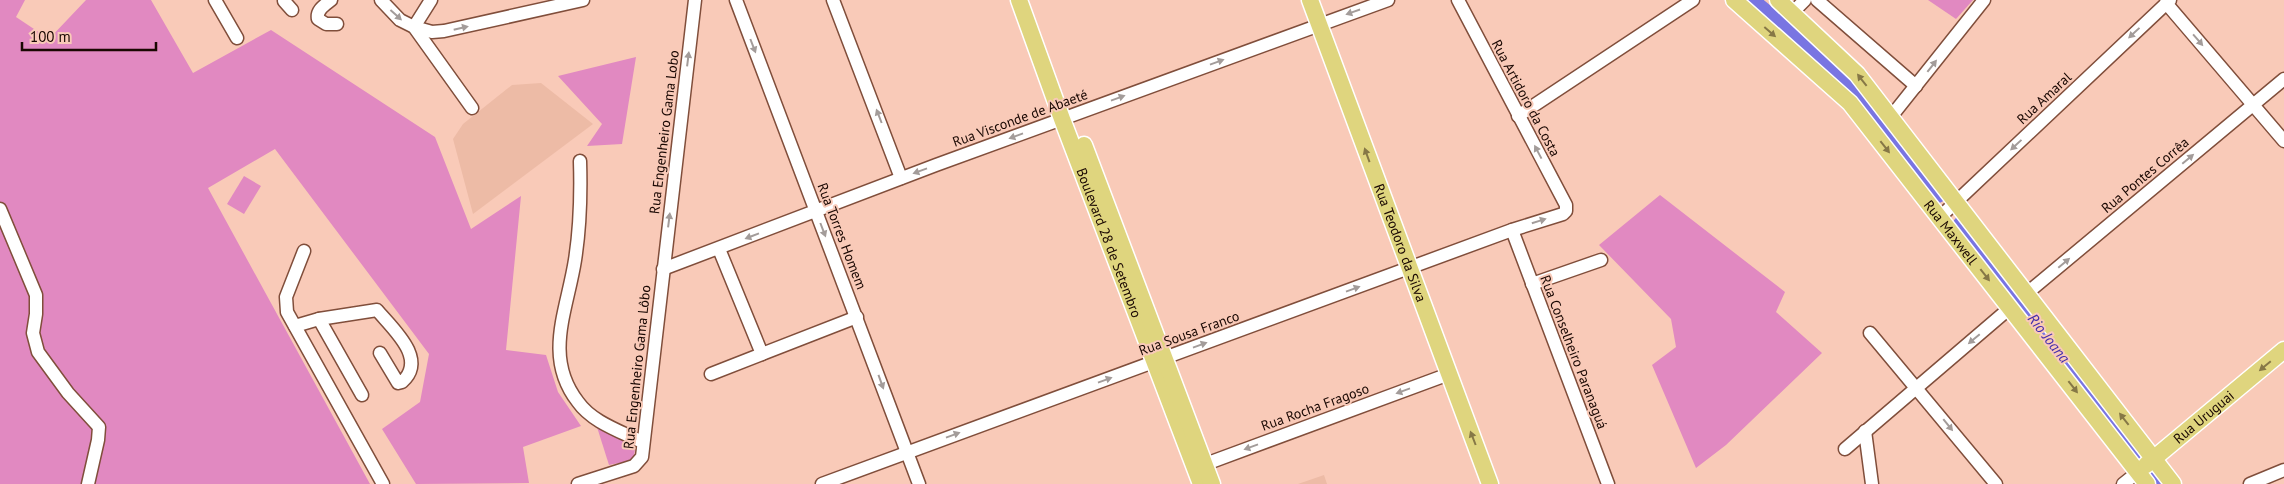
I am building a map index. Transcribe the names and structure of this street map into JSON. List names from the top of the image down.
{
  "streets": {
    "main road": [
      "Rua Maxwell",
      "Boulevard 28 de Setembro",
      "Rua Teodoro da Silva",
      "Rua Uruguai"
    ],
    "street": [
      "Rua Artidoro da Costa",
      "Rua Amaral",
      "Rua Visconde de Abaeté",
      "Rua Engenheiro Gama Lobo",
      "Rua Pontes Corrêa",
      "Rua Torres Homem",
      "Rua Sousa Franco",
      "Rua Conselheiro Paranaguá",
      "Rua Engenheiro Gama Lôbo",
      "Rua Rocha Fragoso"
    ]
  },
  "crossings": [
    ["Rua Artidoro da Costa", "Rua Sousa Franco"],
    ["Rua Amaral", "Rua Maxwell"],
    ["Rua Visconde de Abaeté", "Rua Engenheiro Gama Lobo"],
    ["Rua Visconde de Abaeté", "Rua Torres Homem"],
    ["Rua Visconde de Abaeté", "Boulevard 28 de Setembro"],
    ["Rua Visconde de Abaeté", "Rua Teodoro da Silva"],
    ["Rua Visconde de Abaeté", "Rua Engenheiro Gama Lôbo"],
    ["Rua Engenheiro Gama Lobo", "Rua Engenheiro Gama Lôbo"],
    ["Rua Pontes Corrêa", "Rua Maxwell"],
    ["Rua Maxwell", "Rua Uruguai"],
    ["Rua Torres Homem", "Rua Sousa Franco"],
    ["Boulevard 28 de Setembro", "Rua Sousa Franco"],
    ["Boulevard 28 de Setembro", "Rua Rocha Fragoso"],
    ["Rua Teodoro da Silva", "Rua Sousa Franco"],
    ["Rua Teodoro da Silva", "Rua Rocha Fragoso"],
    ["Rua Sousa Franco", "Rua Conselheiro Paranaguá"]
  ],
  "one_way": [
    "Rua Artidoro da Costa",
    "Rua Amaral",
    "Rua Engenheiro Gama Lobo",
    "Rua Pontes Corrêa",
    "Rua Teodoro da Silva",
    "Rua Sousa Franco",
    "Rua Rocha Fragoso",
    "Rua Uruguai"
  ],
  "water": ["Rio Joana"],
  "scale_bar": "100 m"
}
